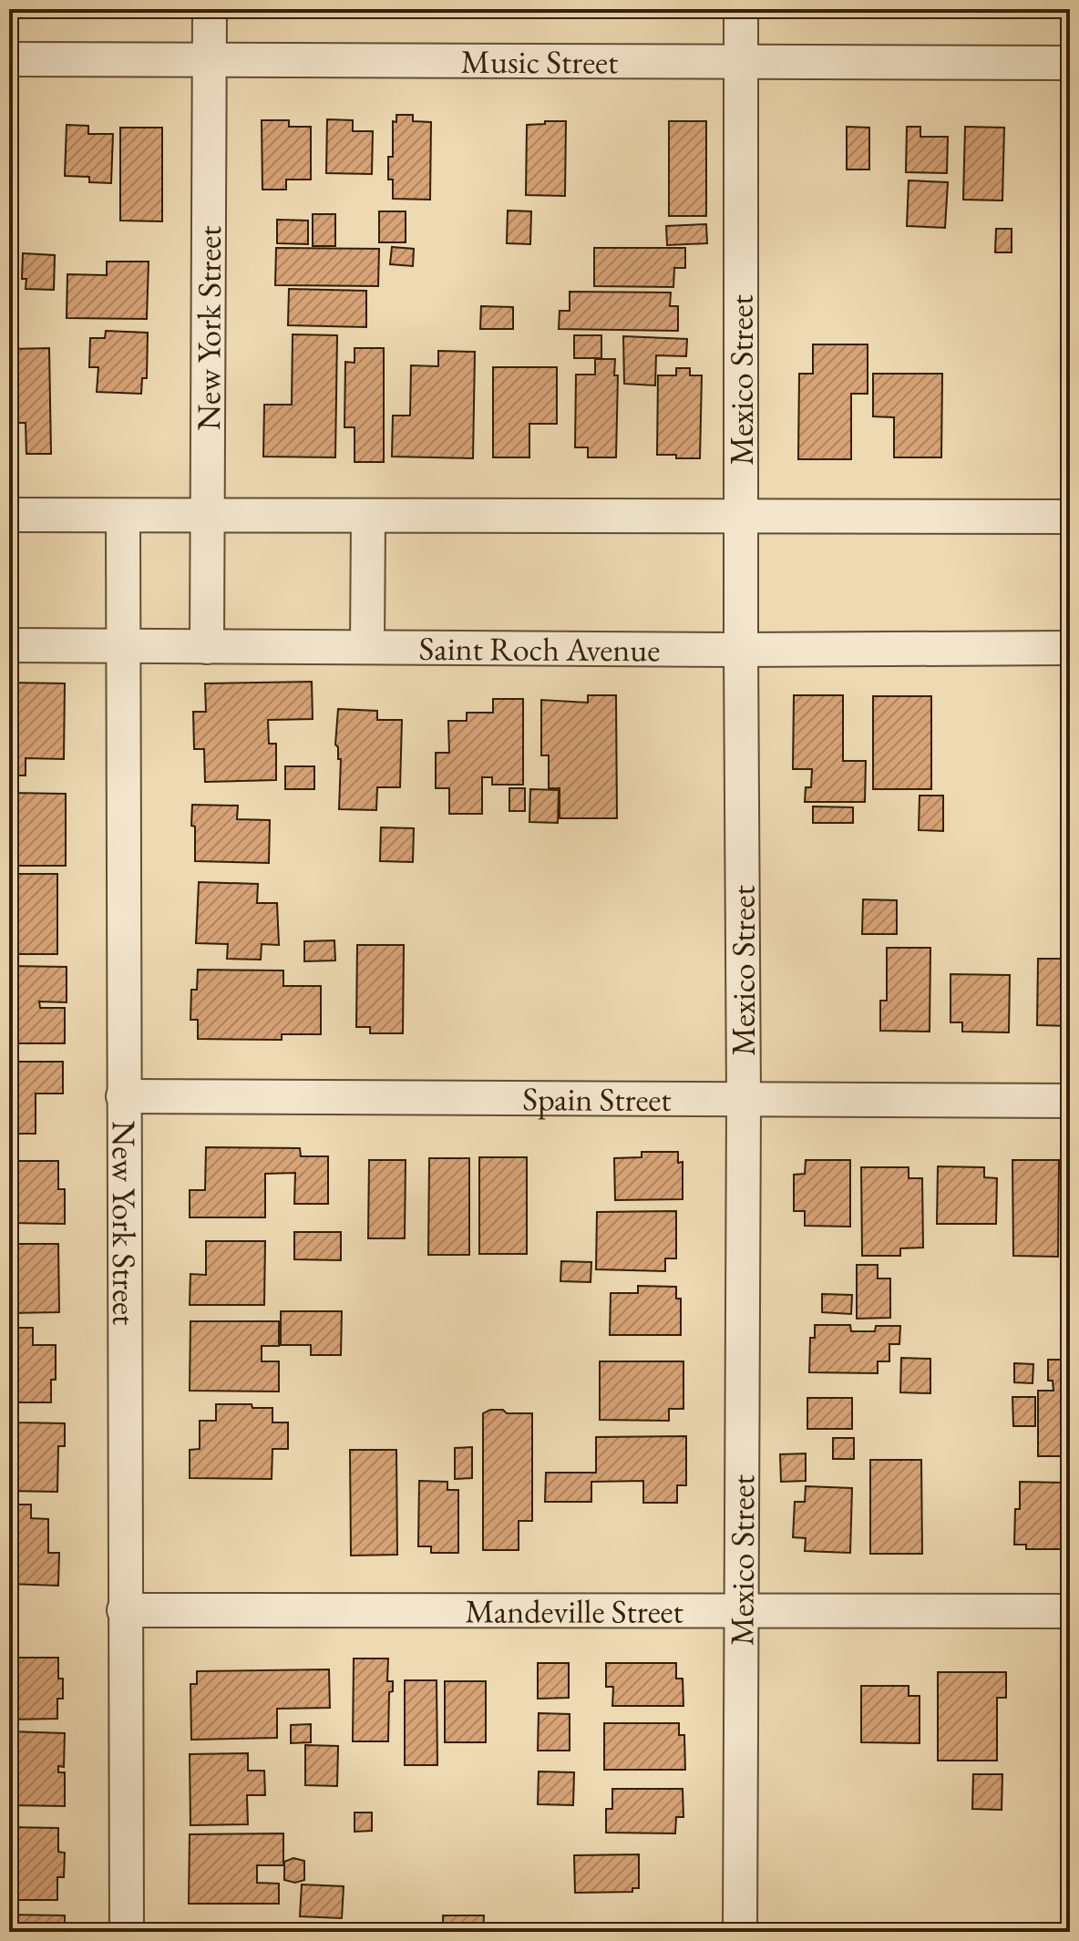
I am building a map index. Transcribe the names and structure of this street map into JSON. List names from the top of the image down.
{
  "streets": {
    "street": [
      "Music Street",
      "New York Street",
      "Mexico Street",
      "Saint Roch Avenue",
      "Spain Street",
      "Mandeville Street"
    ]
  },
  "crossings": [
    ["Music Street", "New York Street"],
    ["Music Street", "Mexico Street"],
    ["New York Street", "Saint Roch Avenue"],
    ["New York Street", "Spain Street"],
    ["New York Street", "Mandeville Street"],
    ["Mexico Street", "Saint Roch Avenue"],
    ["Mexico Street", "Spain Street"],
    ["Mexico Street", "Mandeville Street"]
  ]
}
